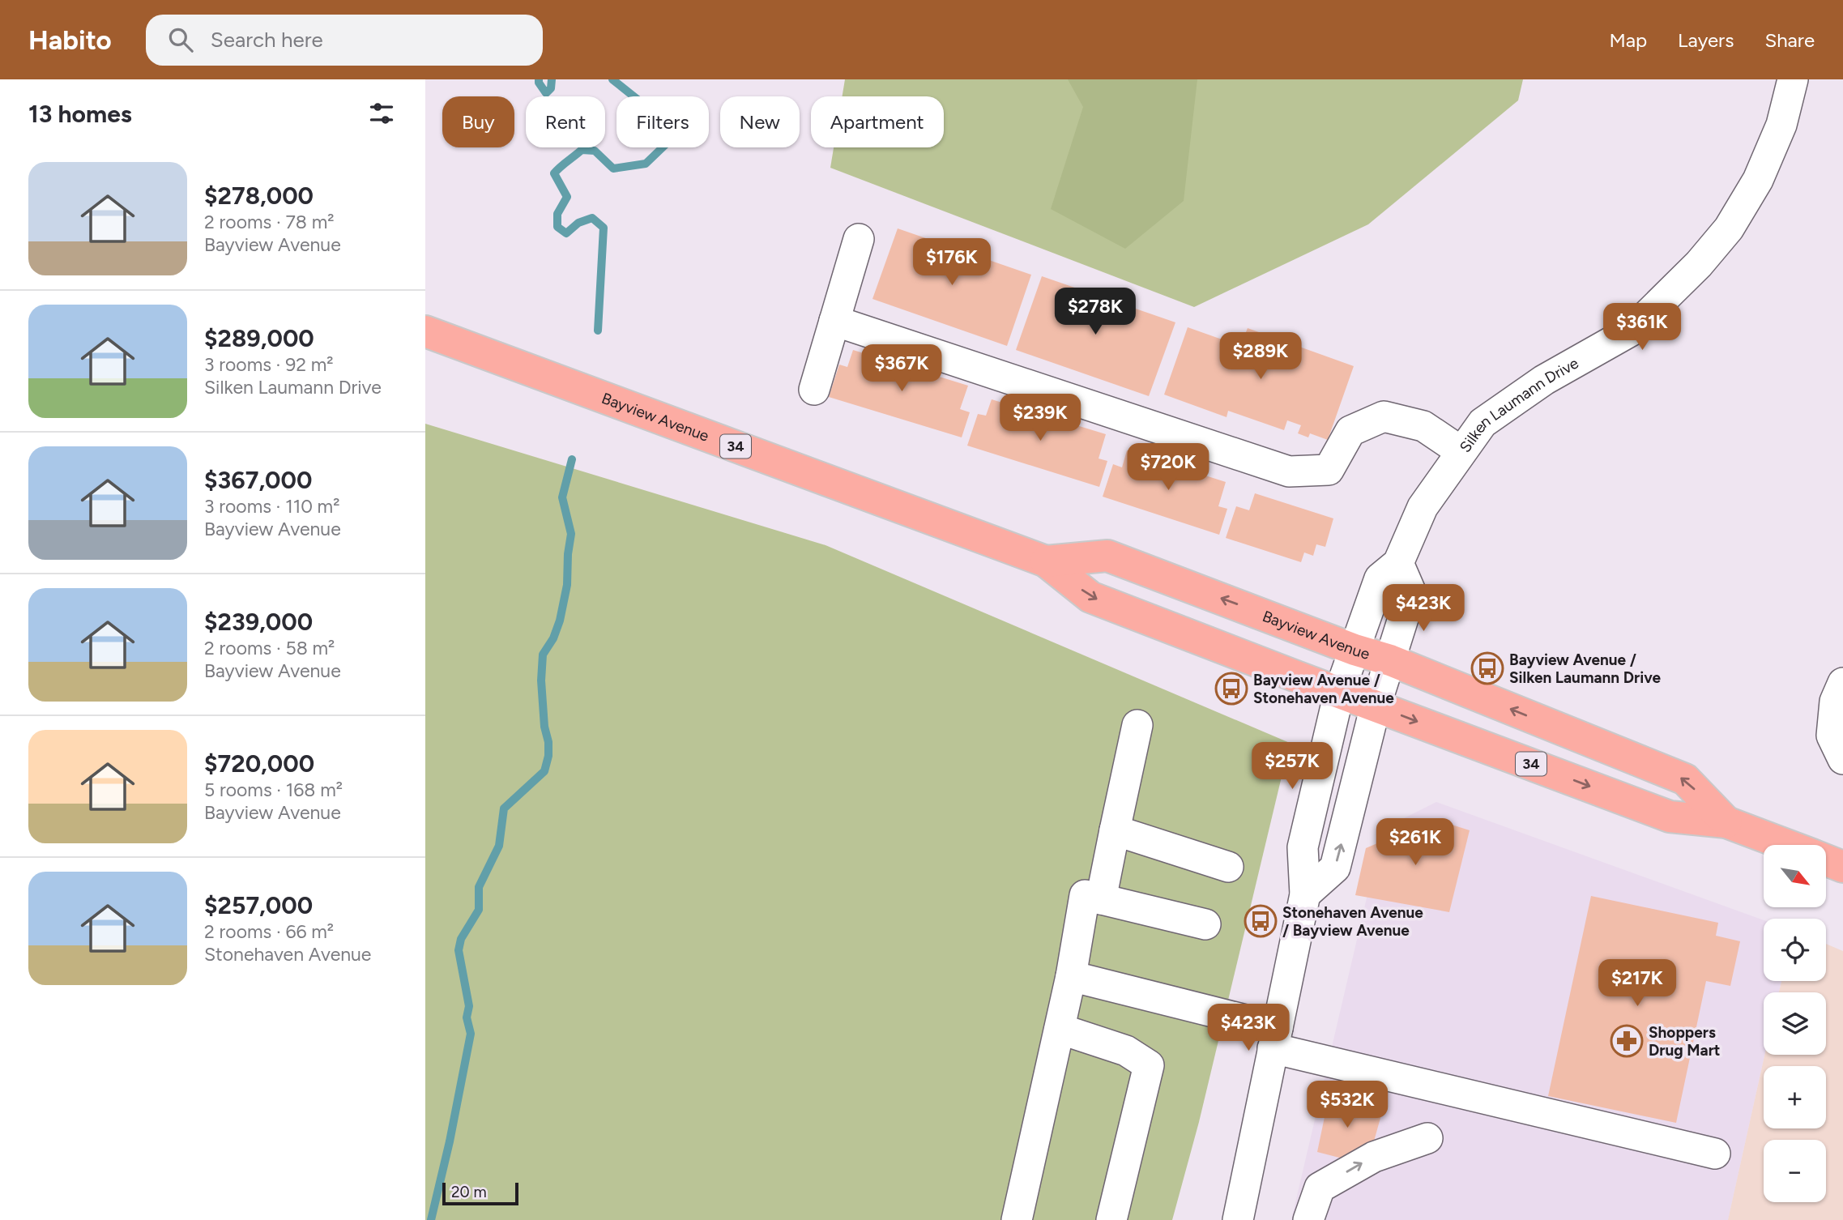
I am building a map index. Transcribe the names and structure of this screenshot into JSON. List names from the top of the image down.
{
  "streets": {
    "main road": ["Bayview Avenue", "34"],
    "street": ["Silken Laumann Drive"]
  },
  "crossings": [
    ["Silken Laumann Drive", "Bayview Avenue"]
  ],
  "places": {
    "bus stop": ["Bayview Avenue / Silken Laumann Drive", "Bayview Avenue / Stonehaven Avenue", "Stonehaven Avenue / Bayview Avenue"],
    "pharmacy": ["Shoppers Drug Mart"]
  },
  "scale_bar": "20 m",
  "north": "bottom right",
  "page": {
    "header": "Habito",
    "search": "Search here",
    "nav": ["Map", "Layers", "Share"],
    "heading": "13 homes",
    "chip": [
      "Buy",
      "Rent",
      "Filters",
      "New",
      "Apartment"
    ],
    "list": [
      {
        "name": "$278,000",
        "note": "2 rooms · 78 m² · Bayview Avenue"
      },
      {
        "name": "$289,000",
        "note": "3 rooms · 92 m² · Silken Laumann Drive"
      },
      {
        "name": "$367,000",
        "note": "3 rooms · 110 m² · Bayview Avenue"
      },
      {
        "name": "$239,000",
        "note": "2 rooms · 58 m² · Bayview Avenue"
      },
      {
        "name": "$720,000",
        "note": "5 rooms · 168 m² · Bayview Avenue"
      },
      {
        "name": "$257,000",
        "note": "2 rooms · 66 m² · Stonehaven Avenue"
      }
    ],
    "price": [
      "$176K",
      "$278K",
      "$361K",
      "$289K",
      "$367K",
      "$239K",
      "$720K",
      "$423K",
      "$257K",
      "$261K",
      "$217K",
      "$423K",
      "$532K"
    ],
    "map_buttons": ["+", "−"],
    "scale": "20 m"
  }
}
